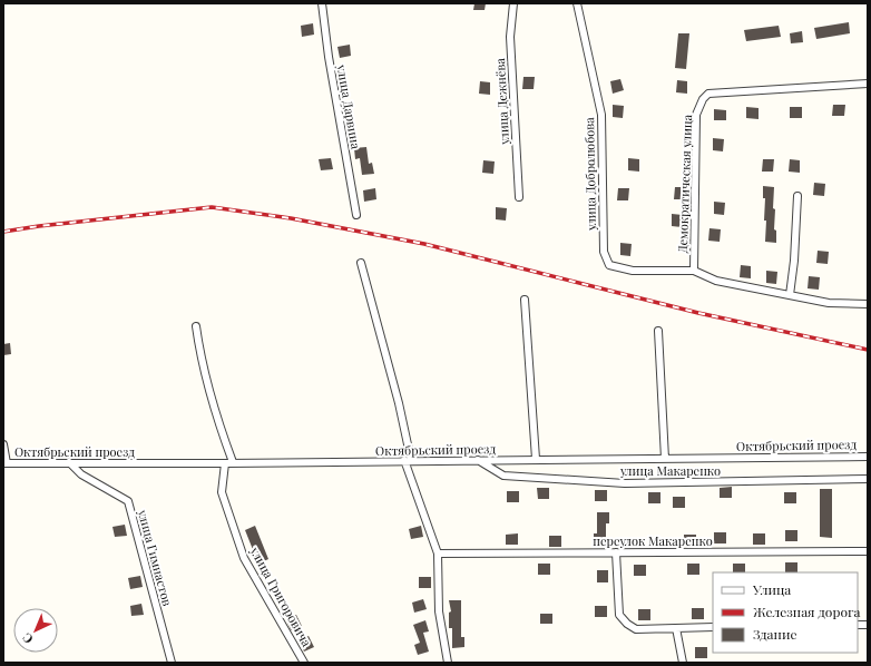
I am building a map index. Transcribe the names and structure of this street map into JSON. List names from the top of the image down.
{
  "streets": {
    "street": [
      "улица Дежнёва",
      "улица Дарвина",
      "улица Добролюбова",
      "Демократическая улица",
      "Октябрьский проезд",
      "улица Макаренко",
      "переулок Макаренко",
      "улица Гимнастов",
      "улица Григоровича"
    ]
  },
  "crossings": [
    ["улица Добролюбова", "Демократическая улица"],
    ["Октябрьский проезд", "улица Макаренко"],
    ["Октябрьский проезд", "улица Гимнастов"],
    ["Октябрьский проезд", "улица Григоровича"]
  ],
  "legend": ["Улица", "Железная дорога", "Здание"],
  "north": "bottom left"
}
